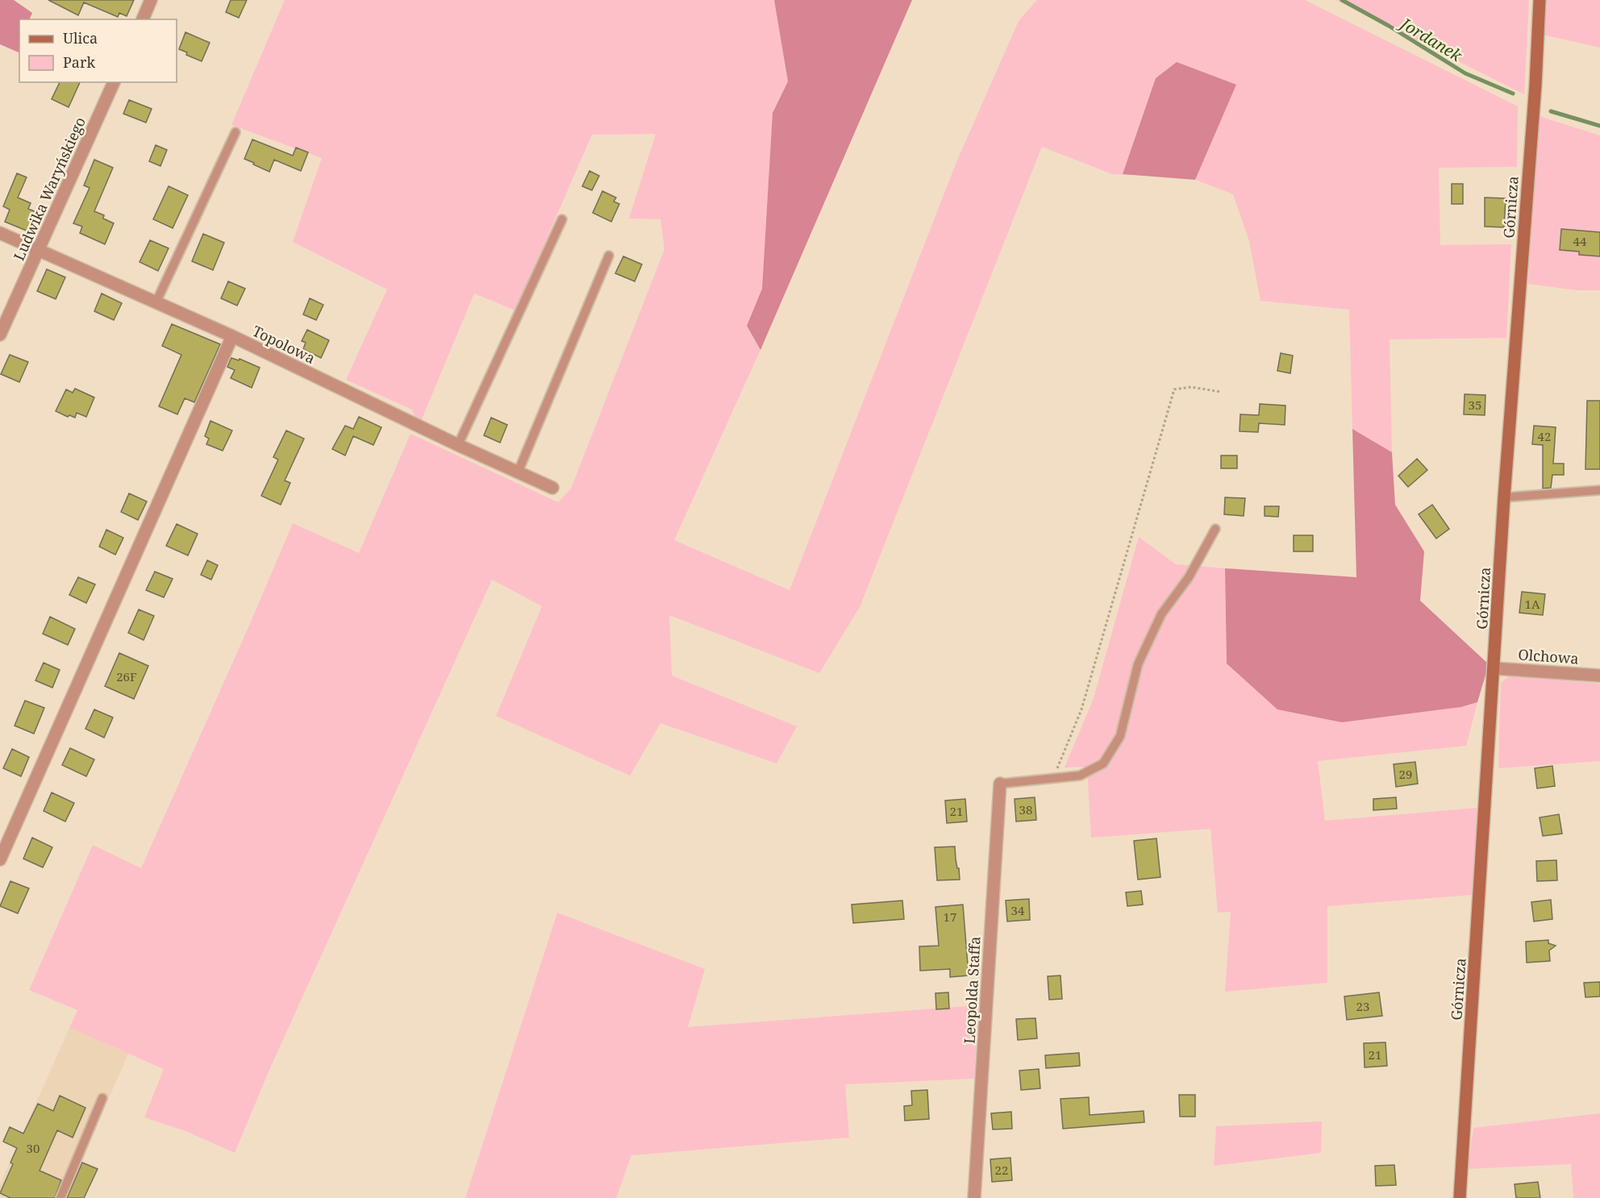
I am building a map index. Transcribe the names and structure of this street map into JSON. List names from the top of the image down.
{
  "streets": {
    "street": [
      "Ludwika Waryńskiego",
      "Górnicza",
      "Topolowa",
      "Olchowa",
      "Leopolda Staffa"
    ]
  },
  "crossings": [
    ["Ludwika Waryńskiego", "Topolowa"],
    ["Górnicza", "Olchowa"]
  ],
  "water": ["Jordanek"],
  "house_numbers": [
    "44",
    "35",
    "42",
    "1A",
    "26F",
    "29",
    "38",
    "21",
    "34",
    "17",
    "23",
    "21",
    "30",
    "22"
  ],
  "legend": ["Ulica", "Park"]
}
